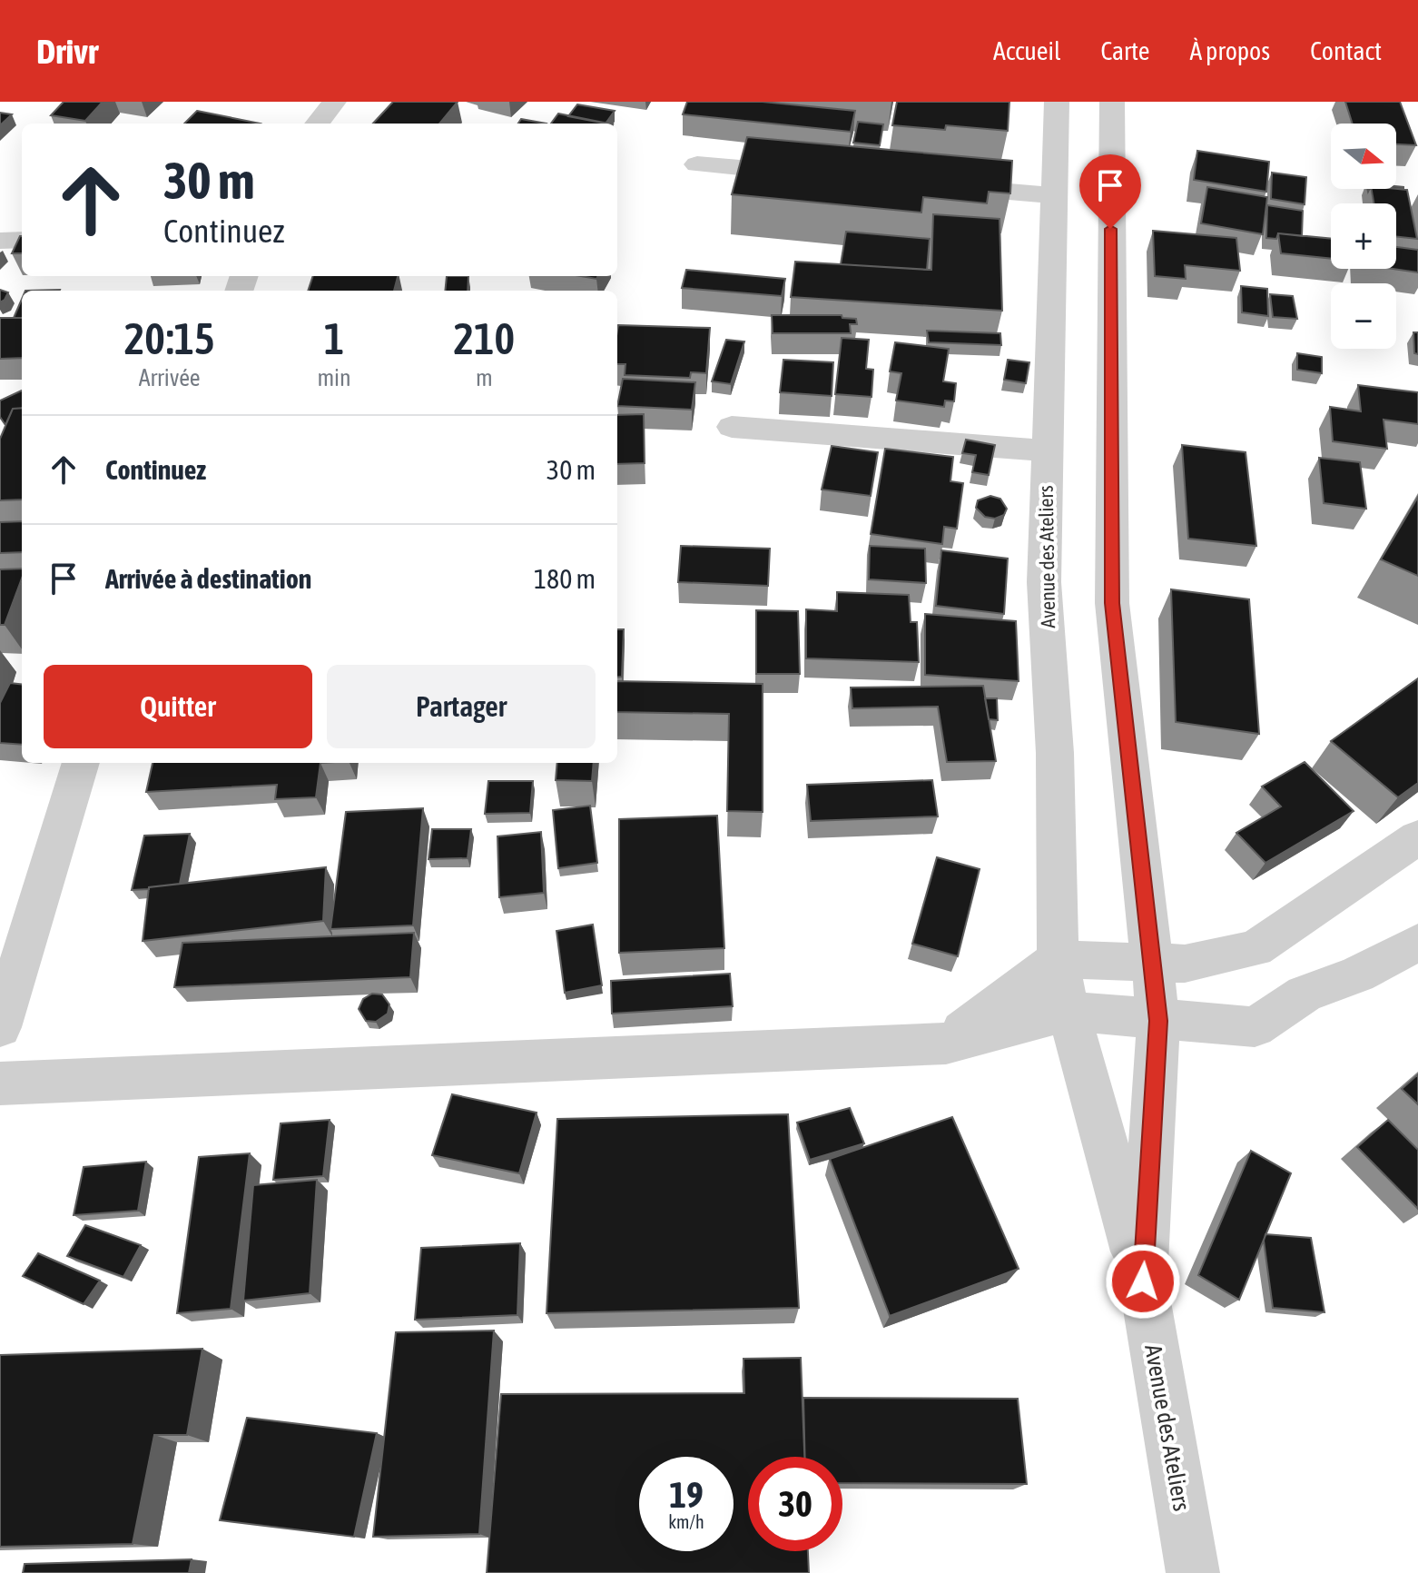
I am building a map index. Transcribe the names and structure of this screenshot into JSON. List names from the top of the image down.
{
  "streets": {
    "street": ["Avenue des Ateliers"]
  },
  "north": "right",
  "page": {
    "header": "Drivr",
    "nav": [
      "Accueil",
      "Carte",
      "À propos",
      "Contact"
    ],
    "map_buttons": ["+", "−"],
    "turn": ["30 m", "Continuez"],
    "eta": [
      "20:15",
      "Arrivée",
      "1",
      "min",
      "210",
      "m"
    ],
    "list": [
      {
        "name": "Continuez",
        "value": "30 m"
      },
      {
        "name": "Arrivée à destination",
        "value": "180 m"
      }
    ],
    "buttons": ["Quitter", "Partager"],
    "speed": "19 km/h",
    "limit": "30"
  }
}
